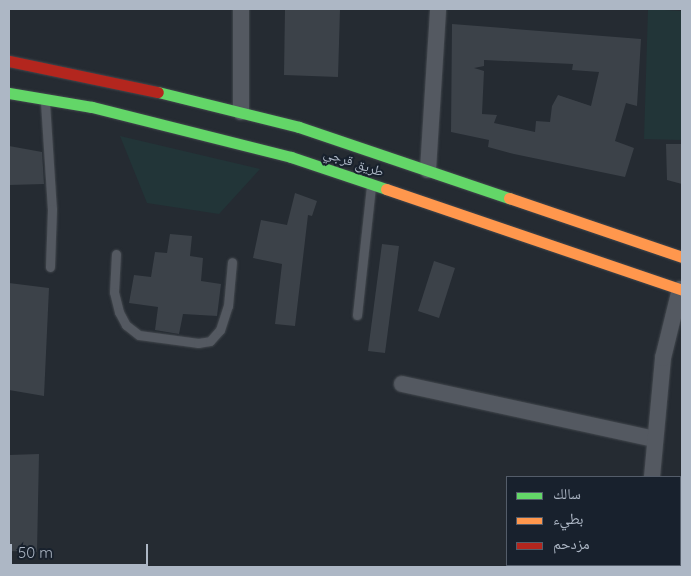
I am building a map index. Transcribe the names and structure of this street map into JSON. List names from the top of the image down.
{
  "streets": {
    "highway": ["طريق قرجي"]
  },
  "legend": ["سالك", "بطيء", "مزدحم"],
  "scale_bar": "50 m"
}
